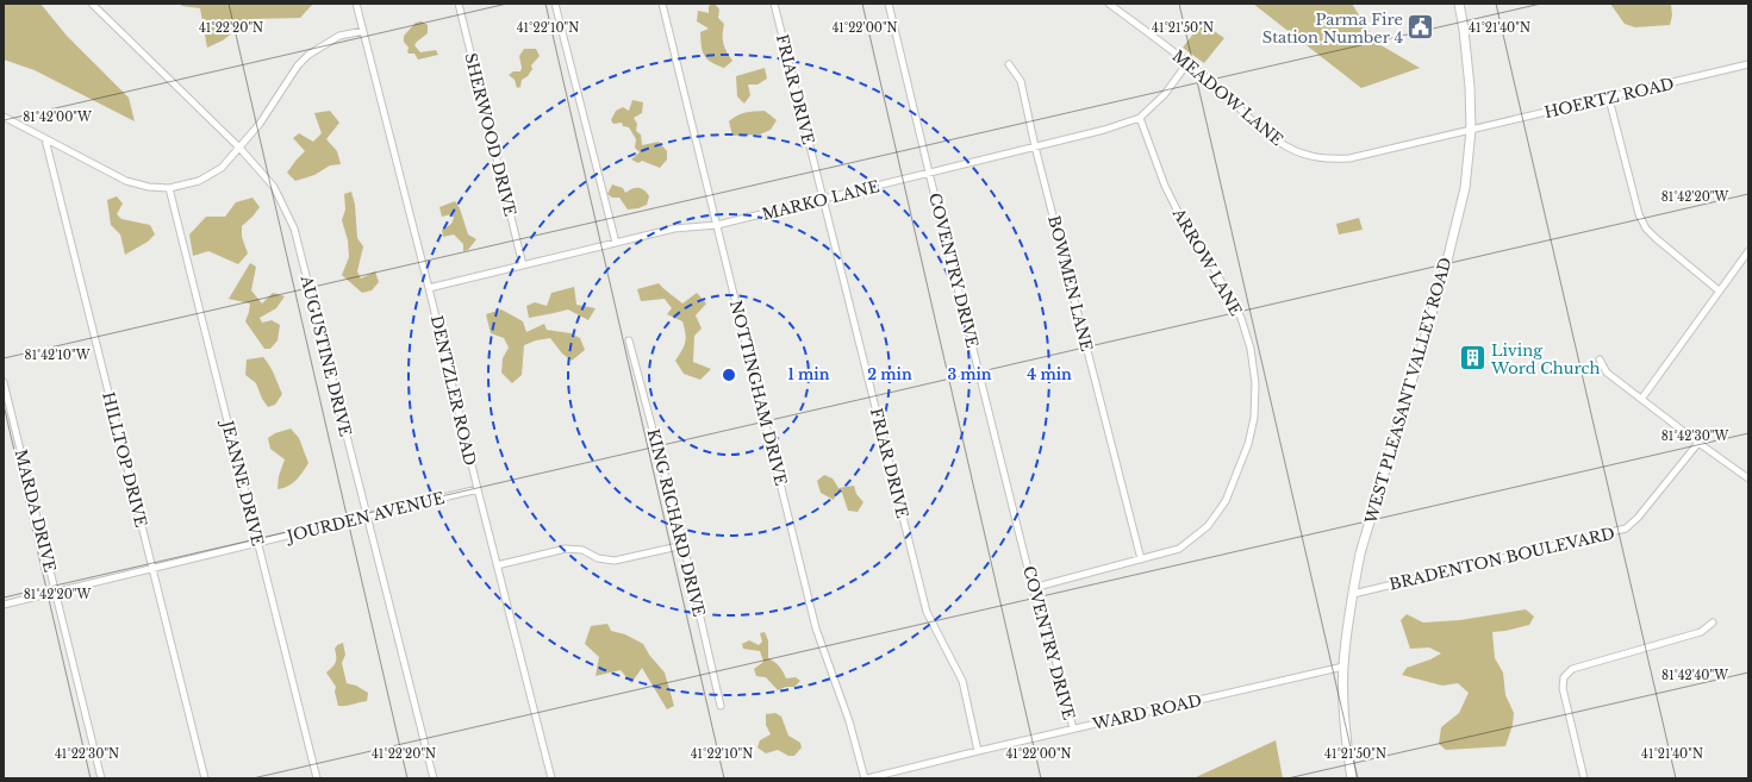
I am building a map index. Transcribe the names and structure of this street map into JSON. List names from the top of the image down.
{
  "streets": {
    "main road": ["WEST PLEASANT VALLEY ROAD"],
    "street": [
      "FRIAR DRIVE",
      "MEADOW LANE",
      "HOERTZ ROAD",
      "SHERWOOD DRIVE",
      "MARKO LANE",
      "ARROW LANE",
      "COVENTRY DRIVE",
      "BOWMEN LANE",
      "AUGUSTINE DRIVE",
      "DENTZLER ROAD",
      "NOTTINGHAM DRIVE",
      "HILLTOP DRIVE",
      "JEANNE DRIVE",
      "MARDA DRIVE",
      "JOURDEN AVENUE",
      "KING RICHARD DRIVE",
      "BRADENTON BOULEVARD",
      "WARD ROAD"
    ]
  },
  "crossings": [
    ["FRIAR DRIVE", "MARKO LANE"],
    ["FRIAR DRIVE", "WARD ROAD"],
    ["MEADOW LANE", "HOERTZ ROAD"],
    ["MEADOW LANE", "MARKO LANE"],
    ["MEADOW LANE", "WEST PLEASANT VALLEY ROAD"],
    ["HOERTZ ROAD", "WEST PLEASANT VALLEY ROAD"],
    ["SHERWOOD DRIVE", "MARKO LANE"],
    ["MARKO LANE", "ARROW LANE"],
    ["MARKO LANE", "COVENTRY DRIVE"],
    ["MARKO LANE", "BOWMEN LANE"],
    ["MARKO LANE", "DENTZLER ROAD"],
    ["MARKO LANE", "NOTTINGHAM DRIVE"],
    ["ARROW LANE", "COVENTRY DRIVE"],
    ["ARROW LANE", "BOWMEN LANE"],
    ["COVENTRY DRIVE", "WARD ROAD"],
    ["AUGUSTINE DRIVE", "JOURDEN AVENUE"],
    ["DENTZLER ROAD", "JOURDEN AVENUE"],
    ["WEST PLEASANT VALLEY ROAD", "BRADENTON BOULEVARD"],
    ["WEST PLEASANT VALLEY ROAD", "WARD ROAD"],
    ["NOTTINGHAM DRIVE", "WARD ROAD"],
    ["HILLTOP DRIVE", "JOURDEN AVENUE"],
    ["JEANNE DRIVE", "JOURDEN AVENUE"],
    ["MARDA DRIVE", "JOURDEN AVENUE"]
  ],
  "places": {
    "public building": ["Parma Fire Station Number 4"],
    "building": ["Living Word Church"]
  },
  "coordinates": [
    "41°22'20\"N",
    "41°22'10\"N",
    "41°22'00\"N",
    "41°21'50\"N",
    "41°21'40\"N",
    "81°42'00\"W",
    "81°42'20\"W",
    "81°42'10\"W",
    "81°42'30\"W",
    "81°42'40\"W",
    "41°22'30\"N"
  ],
  "rings": [
    "1 min",
    "2 min",
    "3 min",
    "4 min"
  ]
}
